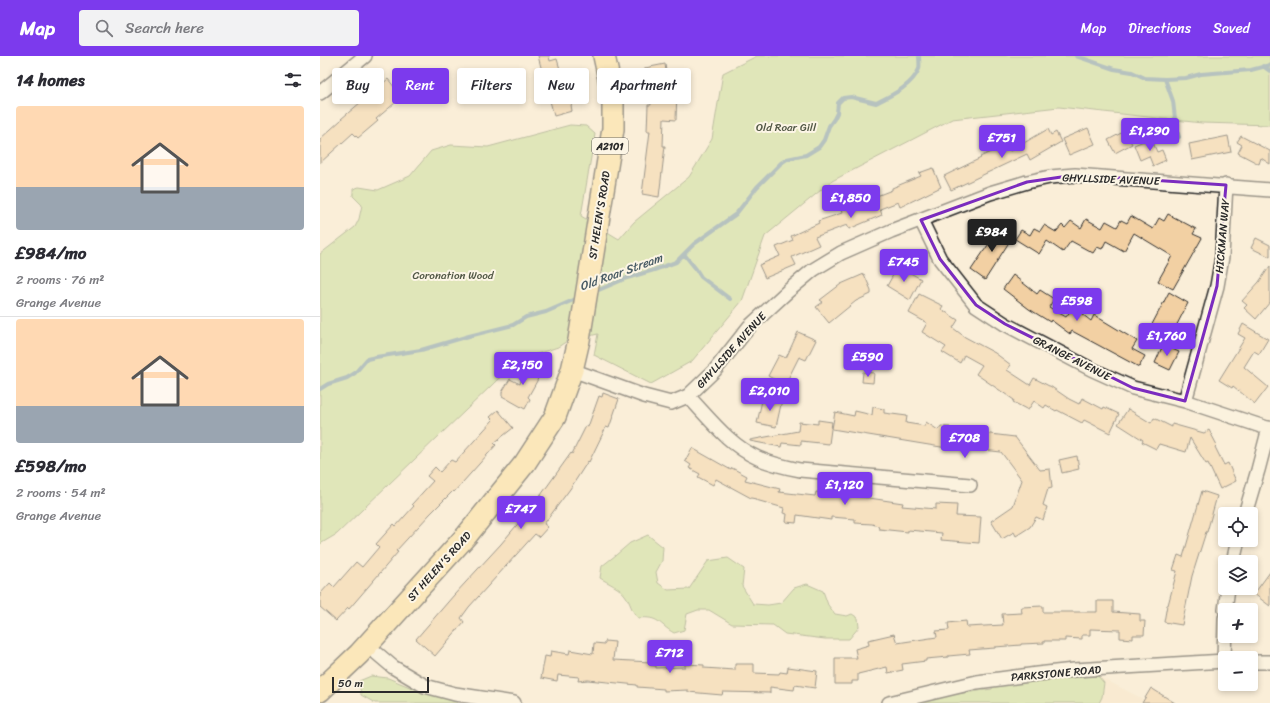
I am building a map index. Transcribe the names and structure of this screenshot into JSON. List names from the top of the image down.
{
  "streets": {
    "main road": ["A2101", "ST HELEN'S ROAD"],
    "street": [
      "GHYLLSIDE AVENUE",
      "HICKMAN WAY",
      "GRANGE AVENUE",
      "PARKSTONE ROAD"
    ]
  },
  "crossings": [
    ["GHYLLSIDE AVENUE", "HICKMAN WAY"],
    ["GHYLLSIDE AVENUE", "GRANGE AVENUE"],
    ["HICKMAN WAY", "GRANGE AVENUE"]
  ],
  "water": ["Old Roar Stream"],
  "parks": ["Old Roar Gill", "Coronation Wood"],
  "scale_bar": "50 m",
  "page": {
    "header": "Map",
    "search": "Search here",
    "nav": ["Map", "Directions", "Saved"],
    "heading": "14 homes",
    "chip": [
      "Buy",
      "Rent",
      "Filters",
      "New",
      "Apartment"
    ],
    "list": [
      {
        "name": "£984/mo",
        "note": "2 rooms · 76 m² · Grange Avenue"
      },
      {
        "name": "£598/mo",
        "note": "2 rooms · 54 m² · Grange Avenue"
      }
    ],
    "price": [
      "£1,290",
      "£751",
      "£1,850",
      "£984",
      "£745",
      "£598",
      "£1,760",
      "£590",
      "£2,150",
      "£2,010",
      "£708",
      "£1,120",
      "£747",
      "£712"
    ],
    "map_buttons": ["+", "−"],
    "scale": "50 m"
  }
}
